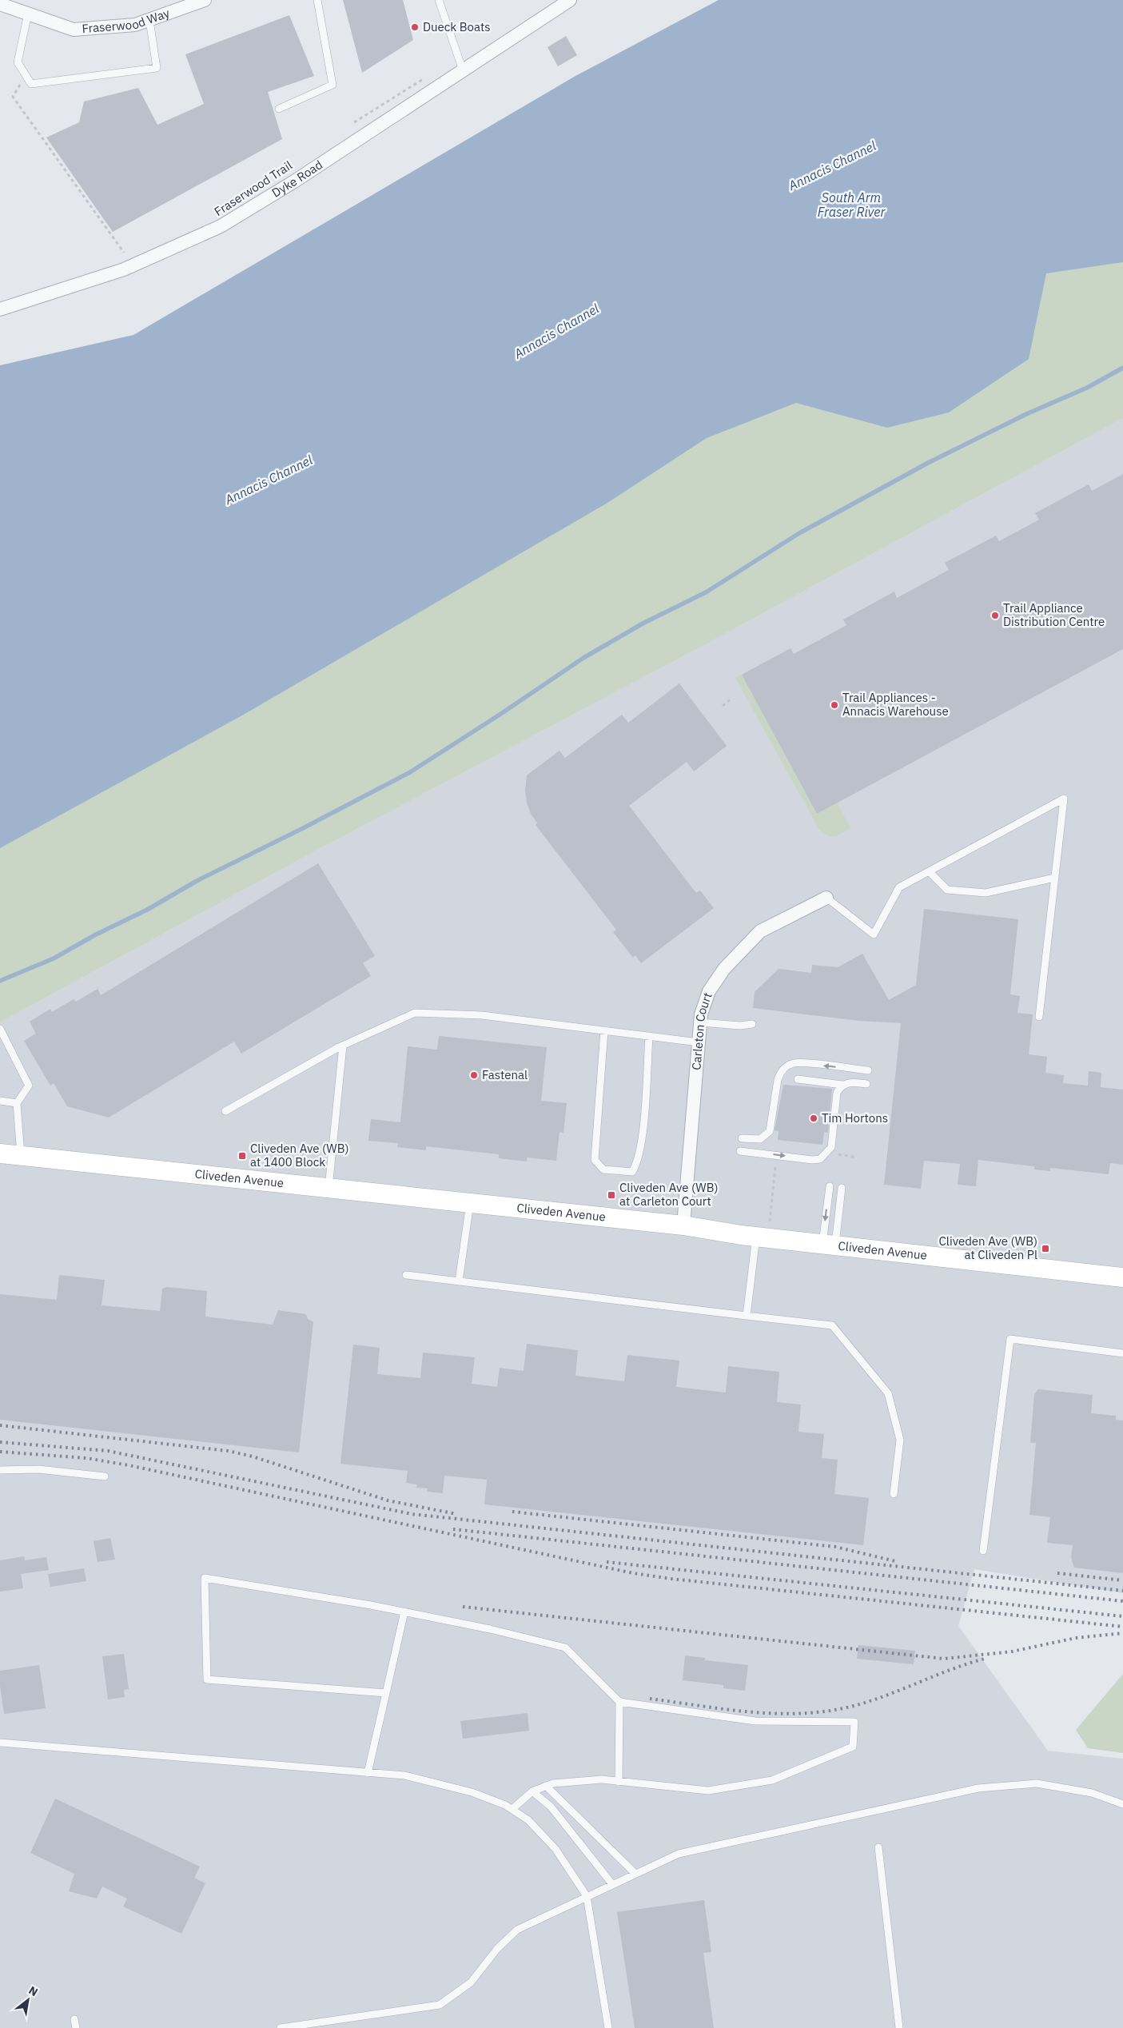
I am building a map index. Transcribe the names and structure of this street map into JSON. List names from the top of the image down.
{
  "streets": {
    "street": [
      "Fraserwood Way",
      "Dyke Road",
      "Carleton Court",
      "Cliveden Avenue"
    ]
  },
  "crossings": [
    ["Carleton Court", "Cliveden Avenue"]
  ],
  "water": ["Annacis Channel", "South Arm Fraser River"],
  "places": {
    "other": [
      "Dueck Boats",
      "Trail Appliance Distribution Centre",
      "Trail Appliances - Annacis Warehouse",
      "Fastenal",
      "Tim Hortons"
    ],
    "transit": ["Cliveden Ave (WB) at 1400 Block", "Cliveden Ave (WB) at Carleton Court", "Cliveden Ave (WB) at Cliveden Pl"]
  },
  "north": "top right"
}
